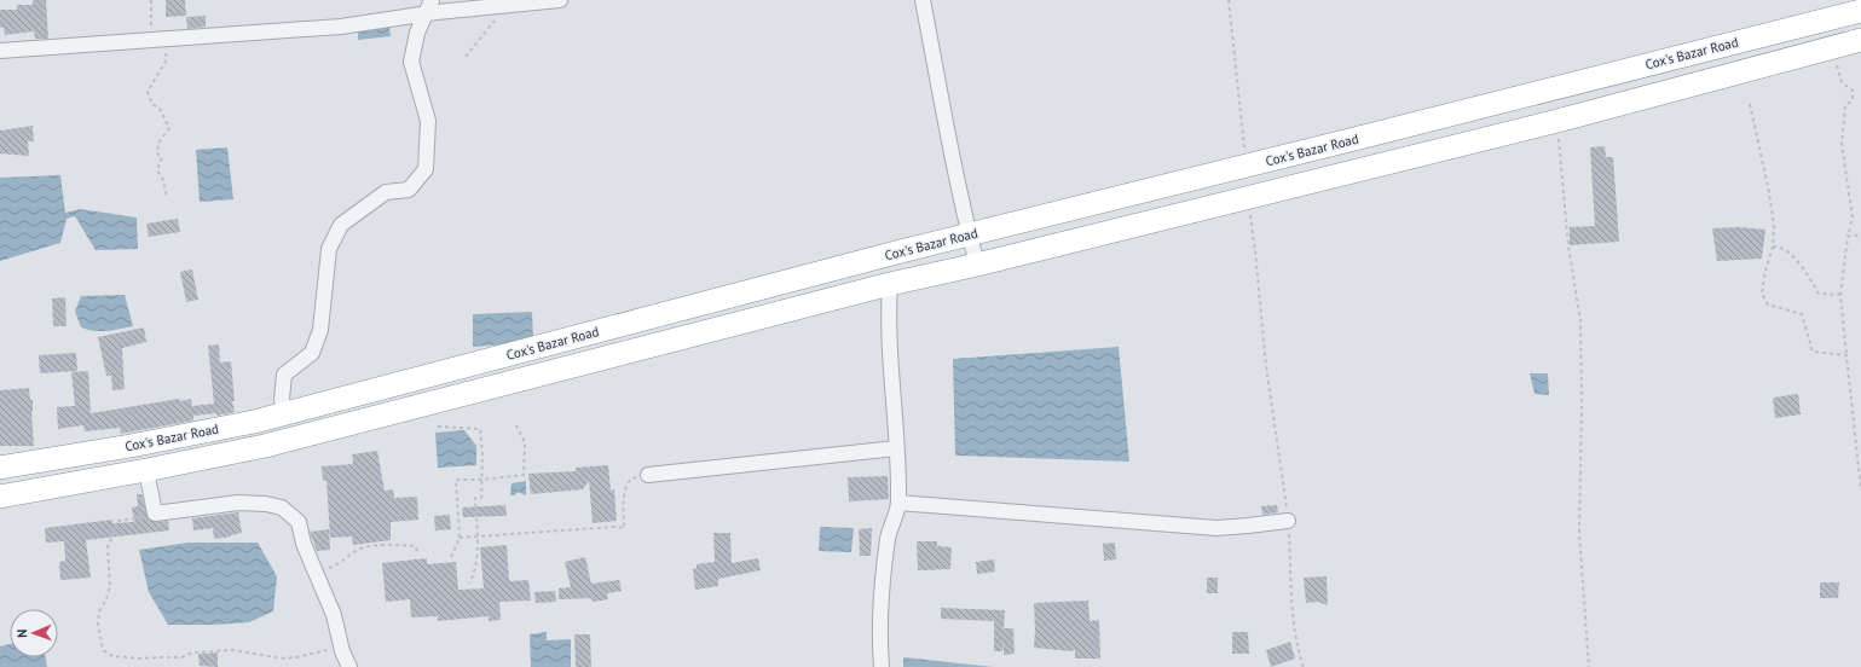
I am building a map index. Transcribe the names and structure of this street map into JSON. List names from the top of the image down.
{
  "streets": {
    "highway": ["Cox's Bazar Road"]
  },
  "north": "left"
}
